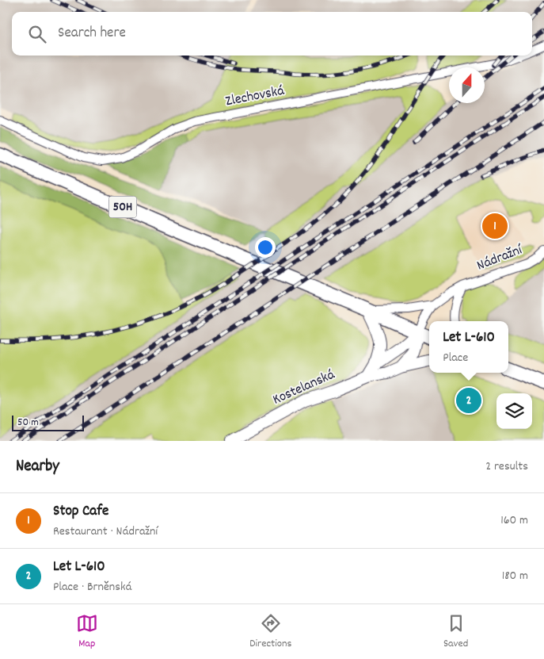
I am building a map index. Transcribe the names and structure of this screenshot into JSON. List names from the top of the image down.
{
  "streets": {
    "main road": ["50H", "Kostelanská"],
    "street": ["Zlechovská", "Nádražní"]
  },
  "crossings": [
    ["50H", "Nádražní"]
  ],
  "scale_bar": "50 m",
  "north": "top",
  "page": {
    "search": "Search here",
    "pins": ["1", "2"],
    "popup": ["Let L-610", "Place"],
    "scale": "50 m",
    "heading": ["Nearby", "2 results"],
    "list": [
      {
        "mark": "1",
        "name": "Stop Cafe",
        "note": "Restaurant · Nádražní",
        "value": "160 m"
      },
      {
        "mark": "2",
        "name": "Let L-610",
        "note": "Place · Brněnská",
        "value": "180 m"
      }
    ],
    "nav": ["Map", "Directions", "Saved"]
  }
}
